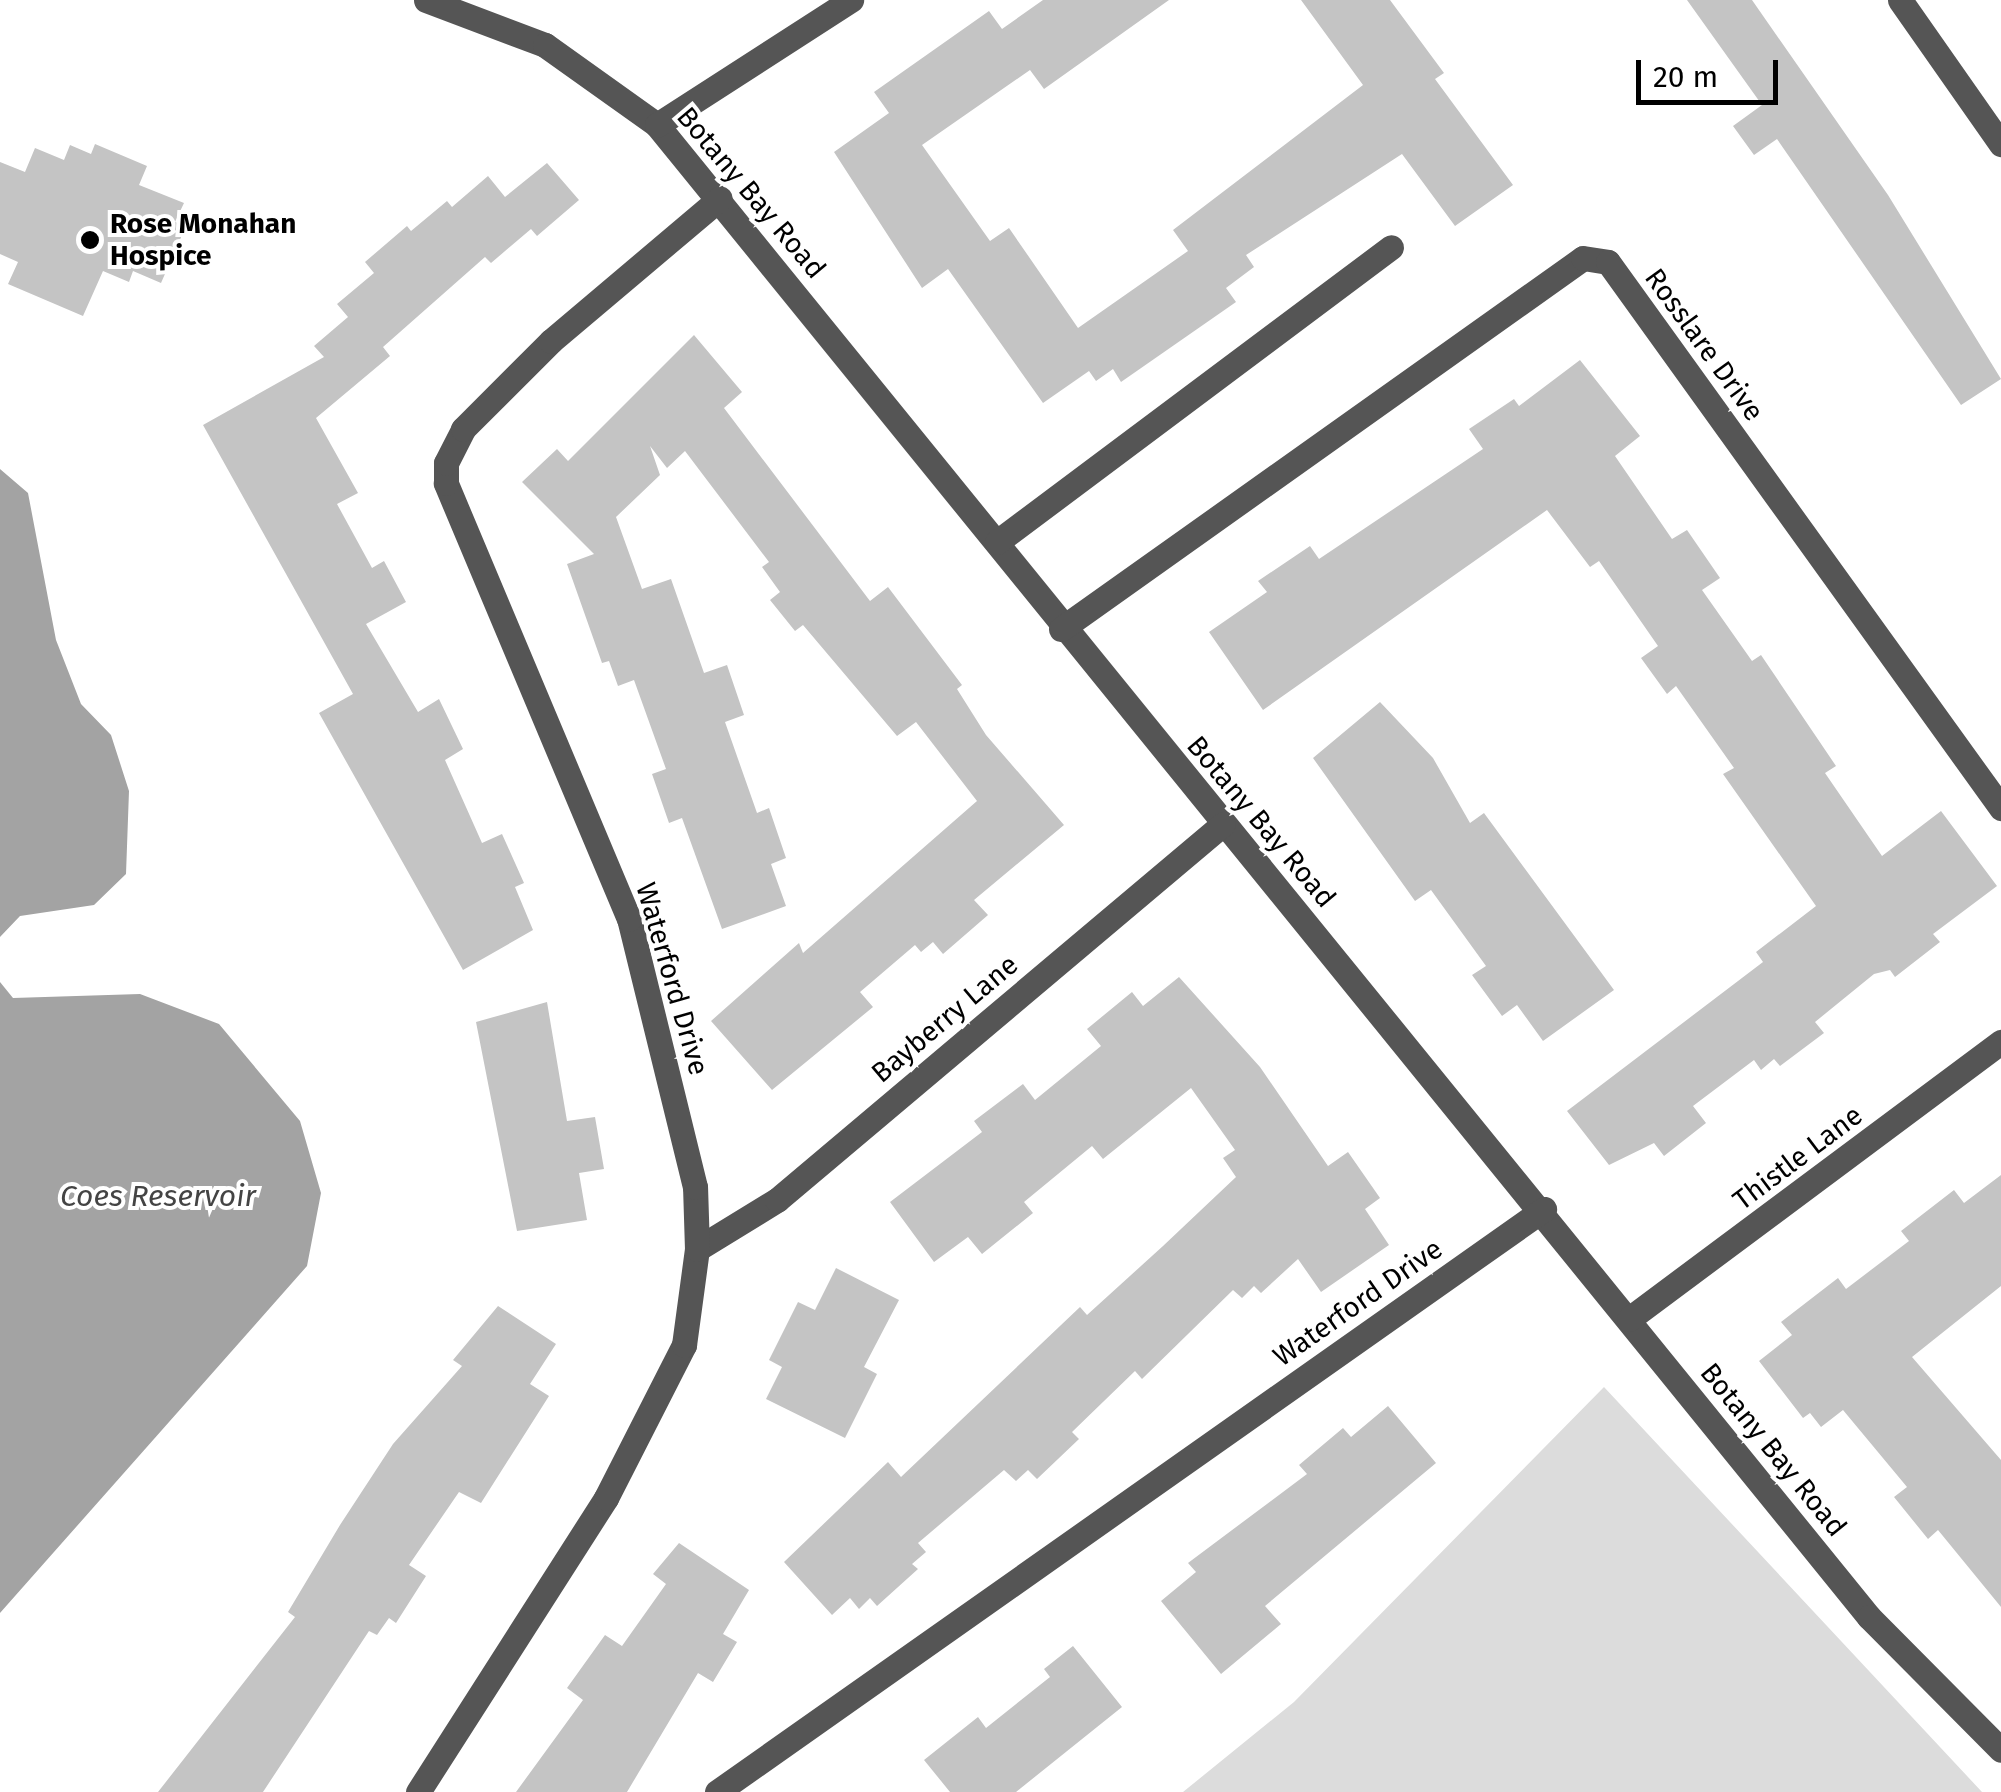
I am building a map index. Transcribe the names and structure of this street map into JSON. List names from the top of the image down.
{
  "streets": {
    "street": [
      "Botany Bay Road",
      "Rosslare Drive",
      "Waterford Drive",
      "Bayberry Lane",
      "Thistle Lane"
    ]
  },
  "crossings": [
    ["Botany Bay Road", "Rosslare Drive"],
    ["Botany Bay Road", "Waterford Drive"],
    ["Botany Bay Road", "Bayberry Lane"],
    ["Botany Bay Road", "Thistle Lane"],
    ["Waterford Drive", "Bayberry Lane"]
  ],
  "water": ["Coes Reservoir"],
  "places": ["Rose Monahan Hospice"],
  "scale_bar": "20 m"
}
